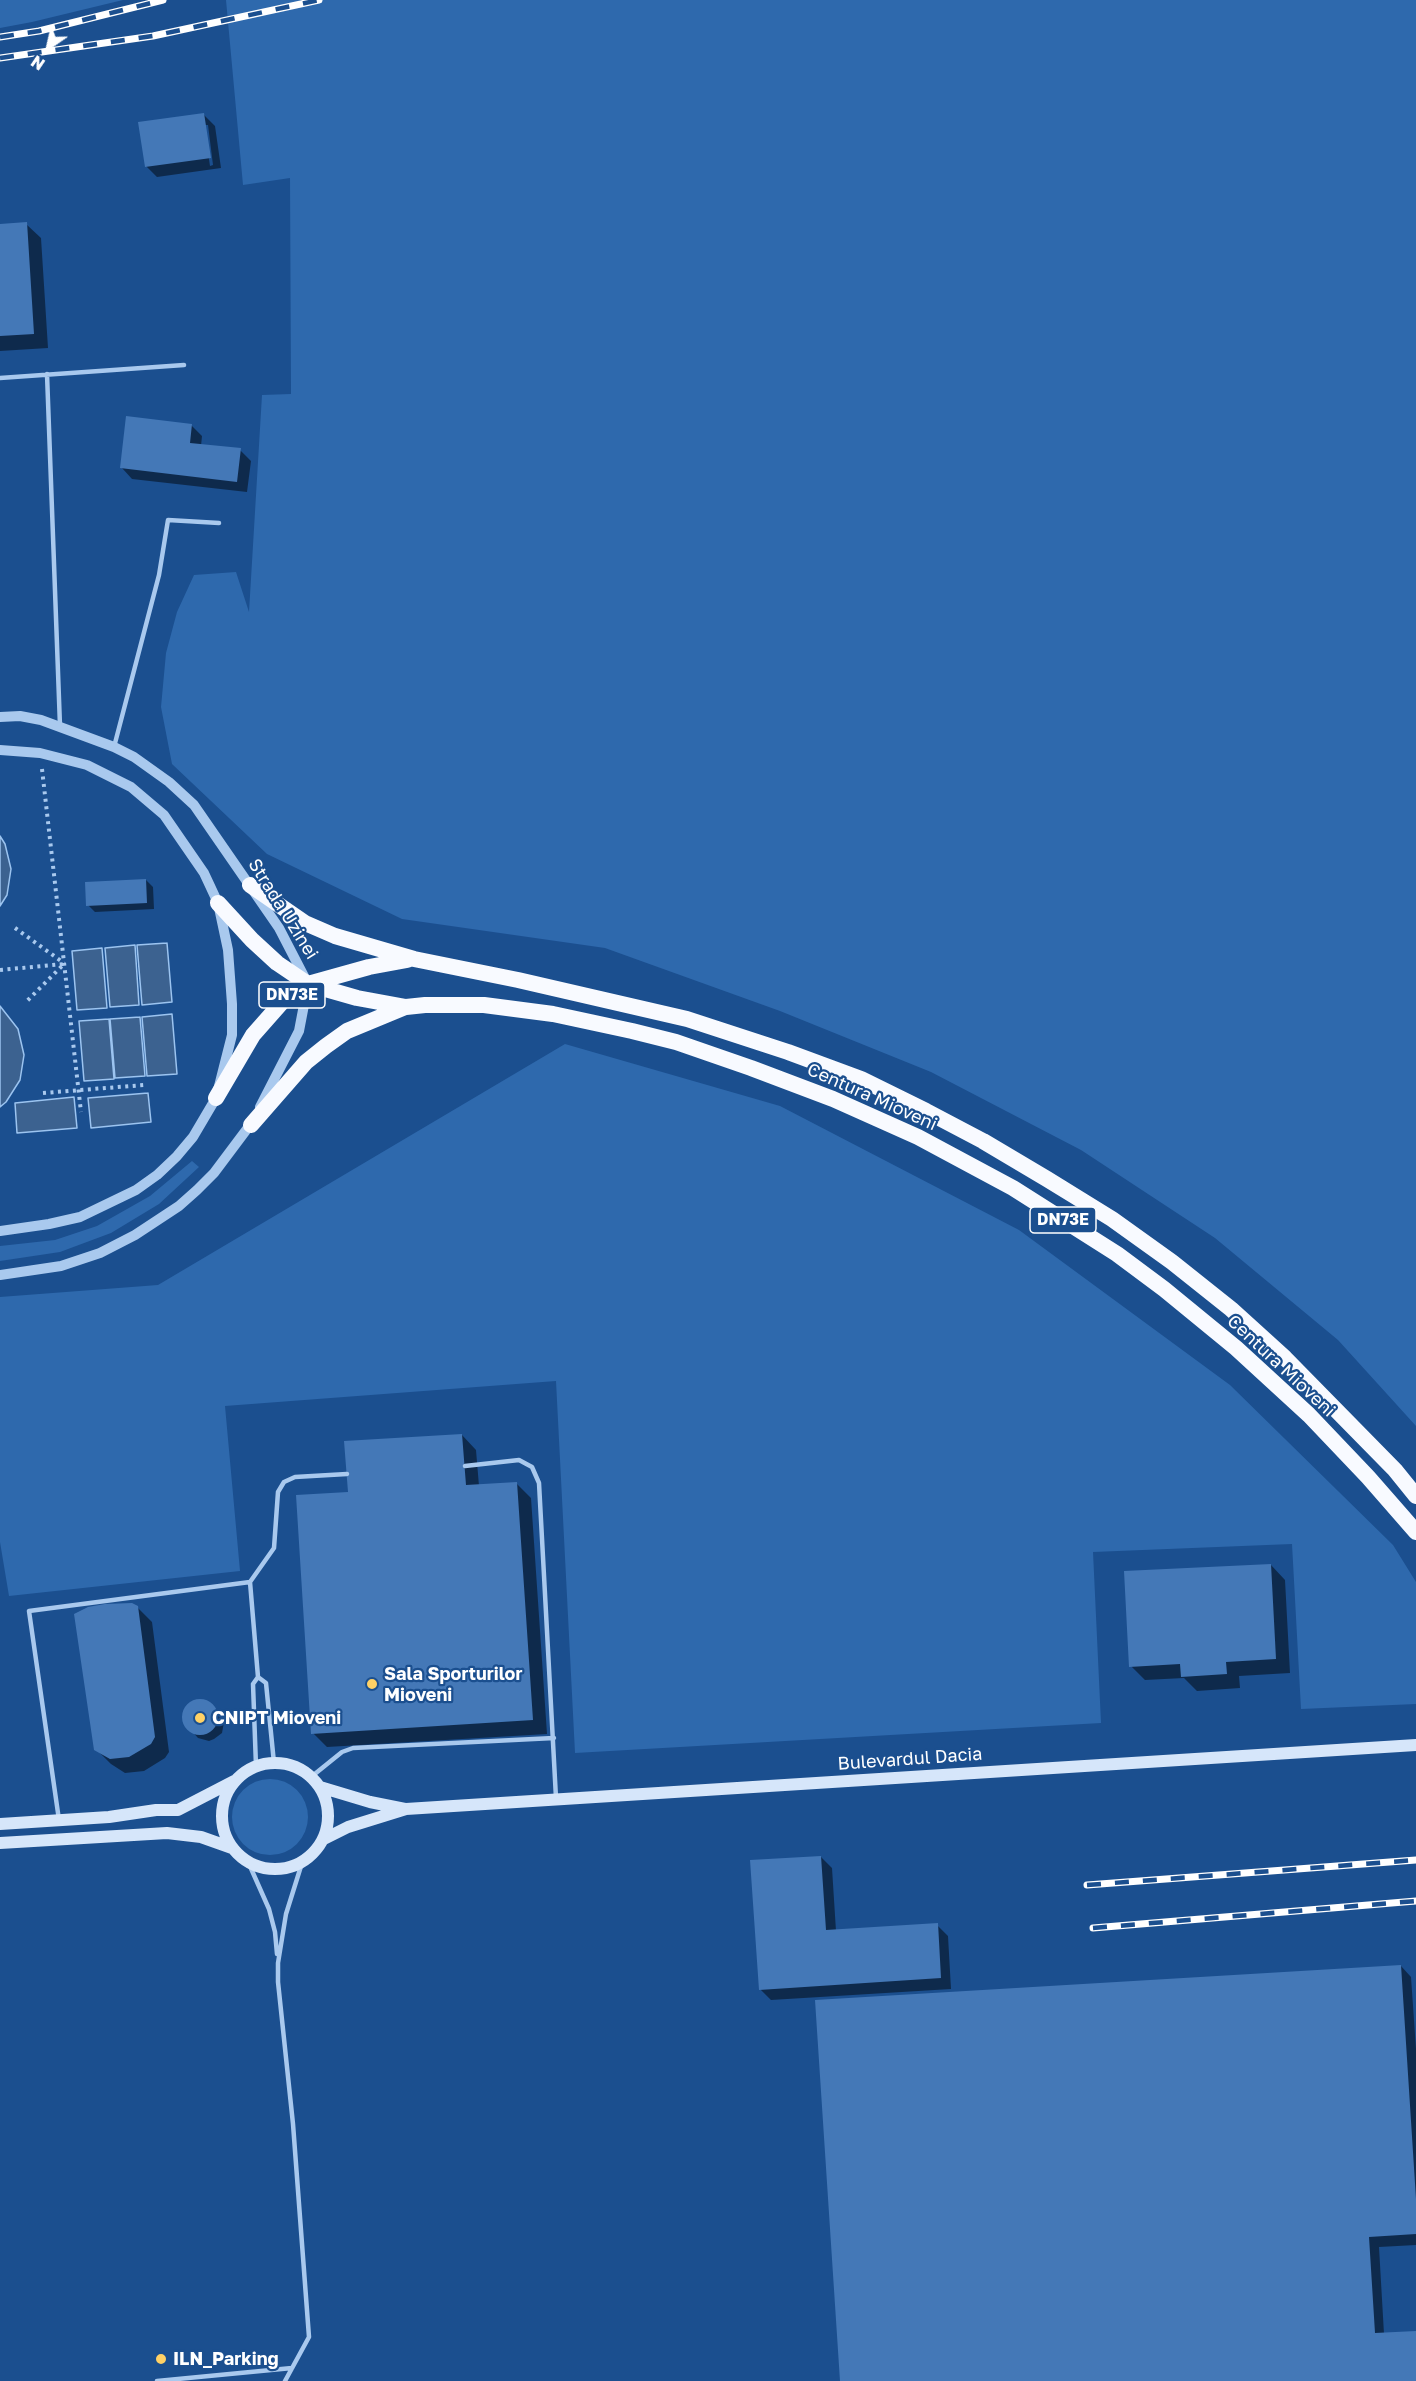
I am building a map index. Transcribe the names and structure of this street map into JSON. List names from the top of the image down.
{
  "streets": {
    "highway": ["DN73E", "Centura Mioveni"],
    "main road": ["Bulevardul Dacia"],
    "street": ["Strada Uzinei"]
  },
  "crossings": [
    ["Strada Uzinei", "DN73E"],
    ["Strada Uzinei", "Centura Mioveni"],
    ["DN73E", "Centura Mioveni"]
  ],
  "places": ["Sala Sporturilor Mioveni", "CNIPT Mioveni", "ILN_Parking"],
  "north": "bottom left"
}
